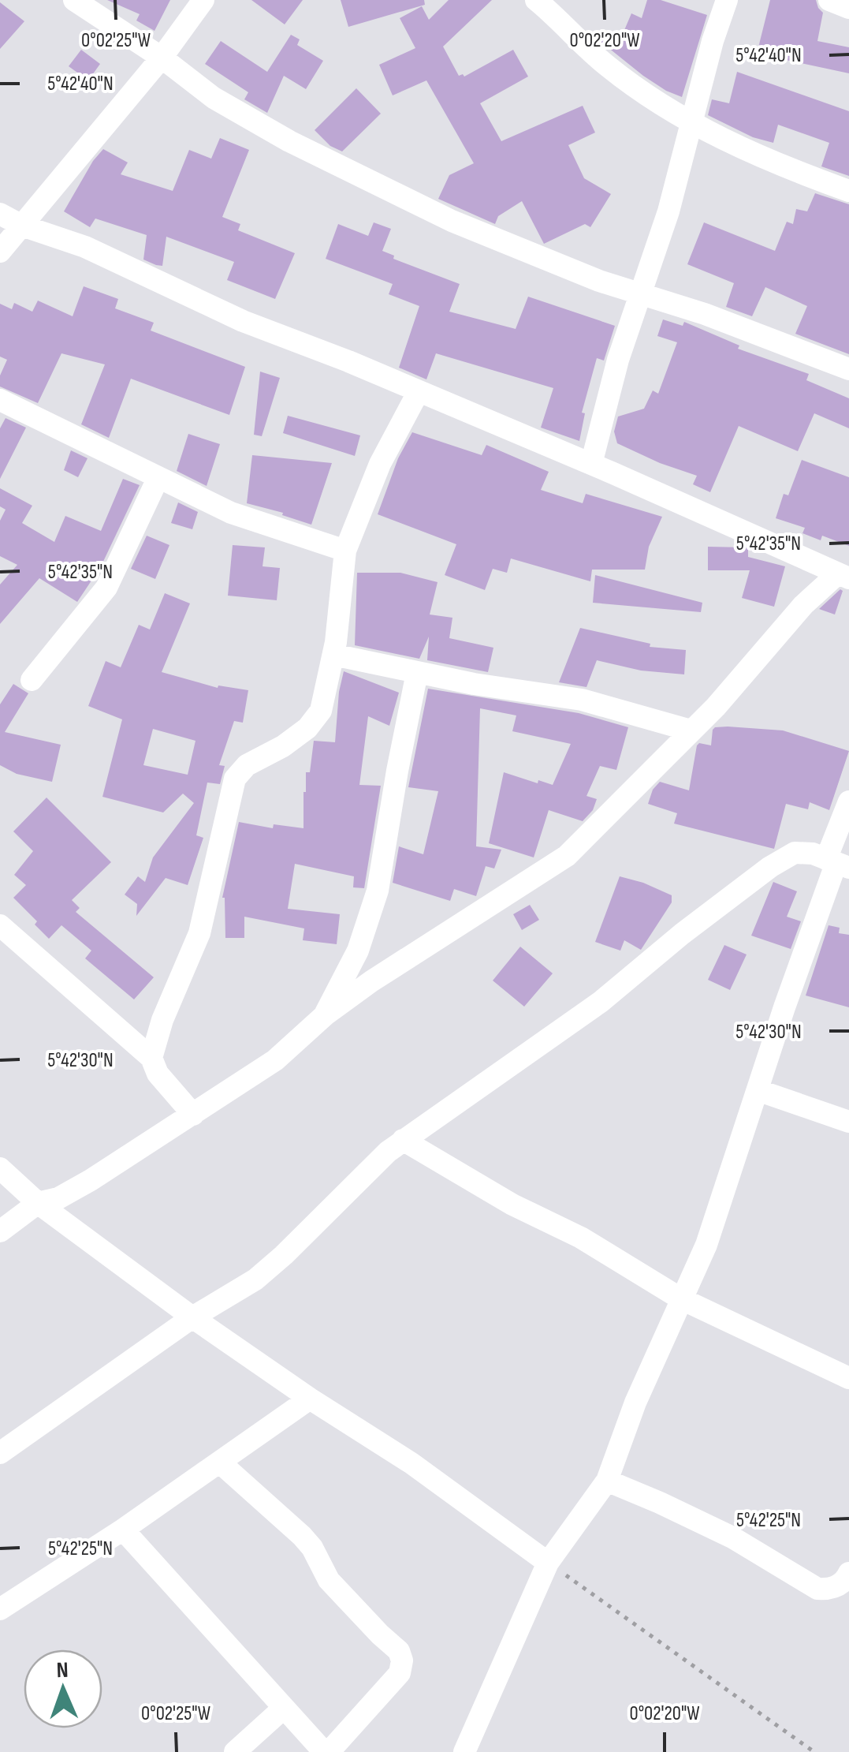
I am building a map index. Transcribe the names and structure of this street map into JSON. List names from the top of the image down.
{
  "north": "top",
  "coordinates": [
    "0°02'25\"W",
    "0°02'20\"W",
    "5°42'40\"N",
    "5°42'35\"N",
    "5°42'30\"N",
    "5°42'25\"N"
  ]
}
